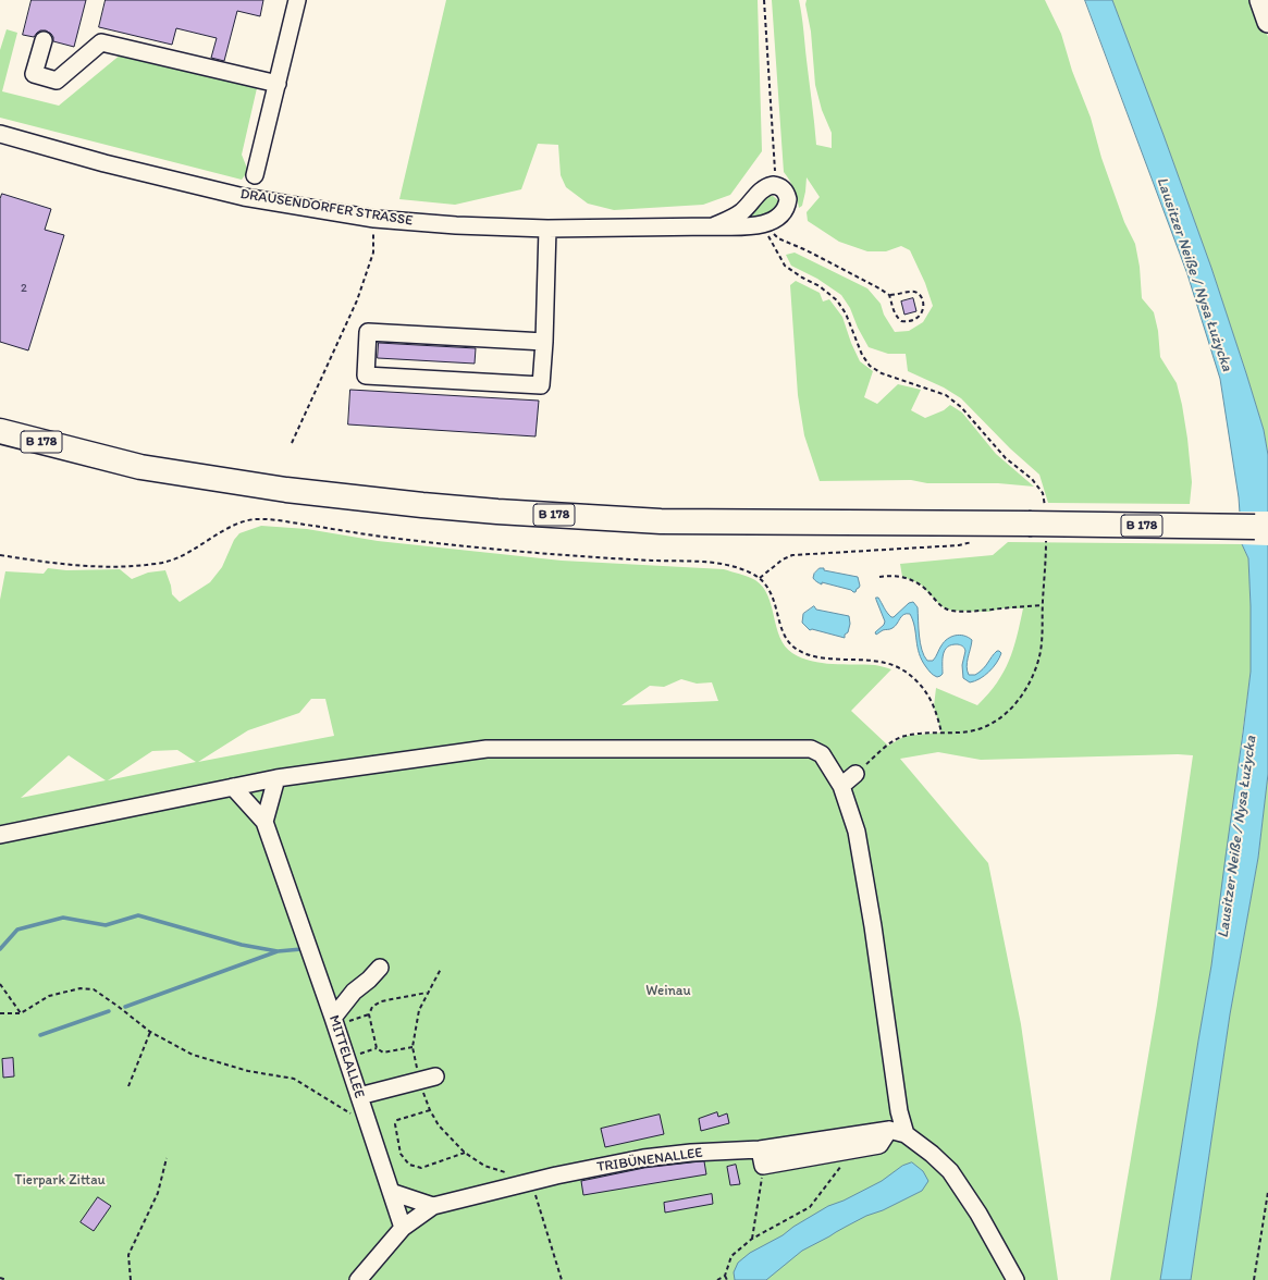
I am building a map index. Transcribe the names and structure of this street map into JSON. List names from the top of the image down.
{
  "streets": {
    "highway": ["B 178"],
    "street": ["DRAUSENDORFER STRASSE", "MITTELALLEE", "TRIBÜNENALLEE"]
  },
  "crossings": [
    ["MITTELALLEE", "TRIBÜNENALLEE"]
  ],
  "water": ["Lausitzer Neiße / Nysa Łużycka"],
  "parks": ["Weinau", "Tierpark Zittau"],
  "house_numbers": ["2"]
}
